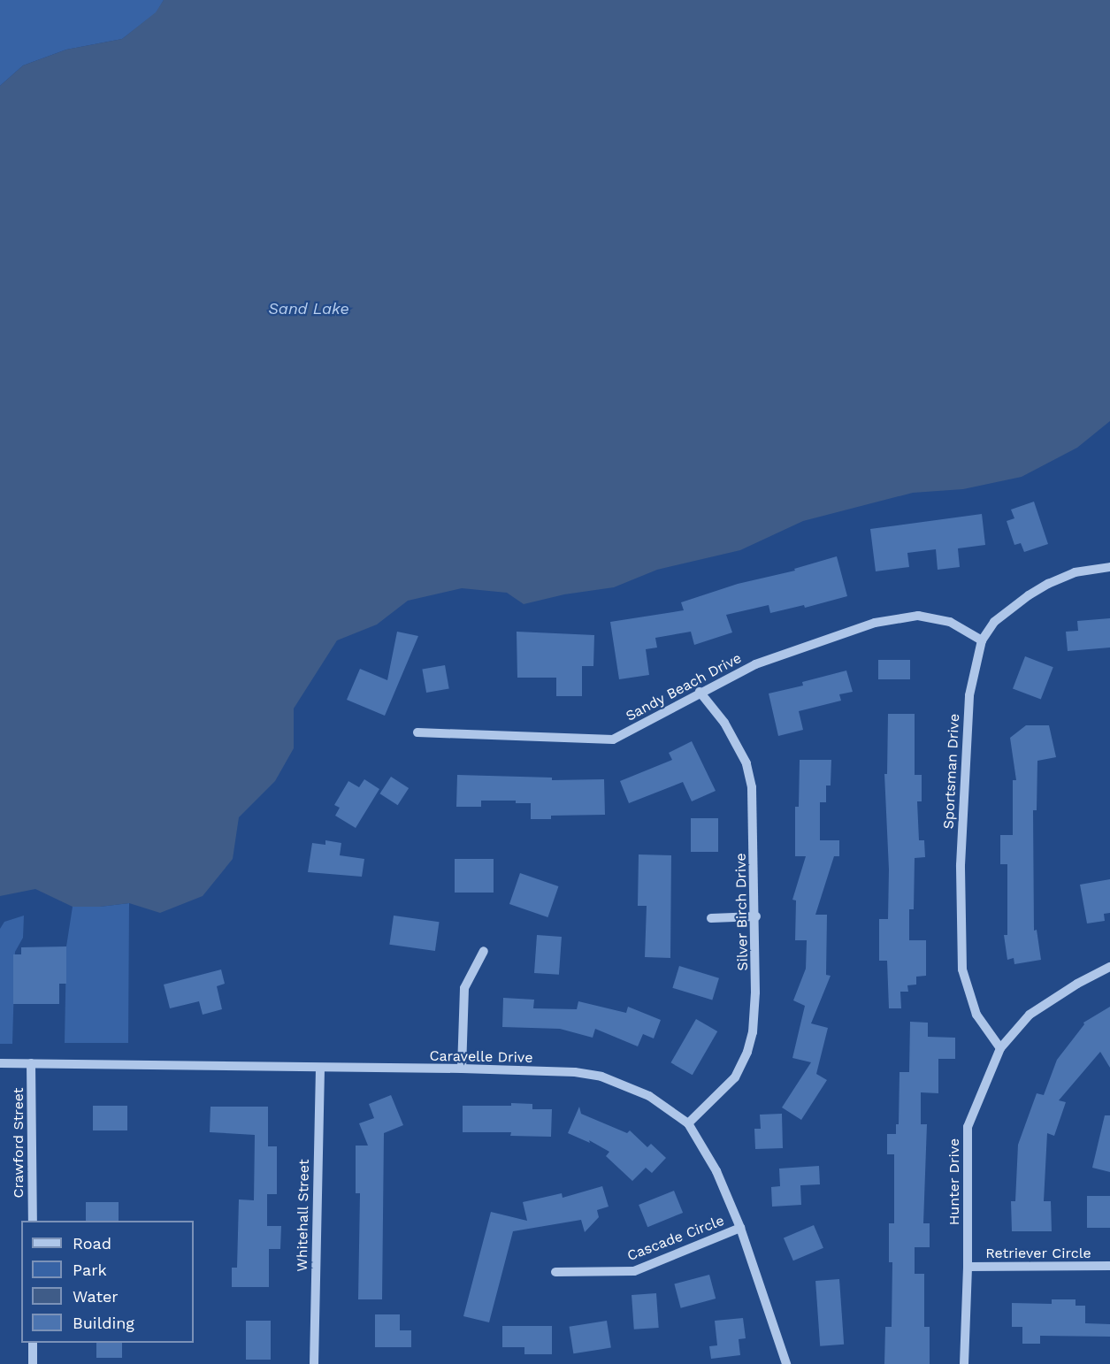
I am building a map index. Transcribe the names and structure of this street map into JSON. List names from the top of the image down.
{
  "streets": {
    "street": [
      "Sandy Beach Drive",
      "Sportsman Drive",
      "Silver Birch Drive",
      "Caravelle Drive",
      "Crawford Street",
      "Hunter Drive",
      "Whitehall Street",
      "Cascade Circle",
      "Retriever Circle"
    ]
  },
  "crossings": [
    ["Sandy Beach Drive", "Sportsman Drive"],
    ["Sandy Beach Drive", "Silver Birch Drive"],
    ["Sportsman Drive", "Hunter Drive"],
    ["Silver Birch Drive", "Caravelle Drive"],
    ["Caravelle Drive", "Crawford Street"],
    ["Caravelle Drive", "Whitehall Street"],
    ["Caravelle Drive", "Cascade Circle"],
    ["Hunter Drive", "Retriever Circle"]
  ],
  "water": ["Sand Lake"],
  "legend": [
    "Road",
    "Park",
    "Water",
    "Building"
  ]
}
